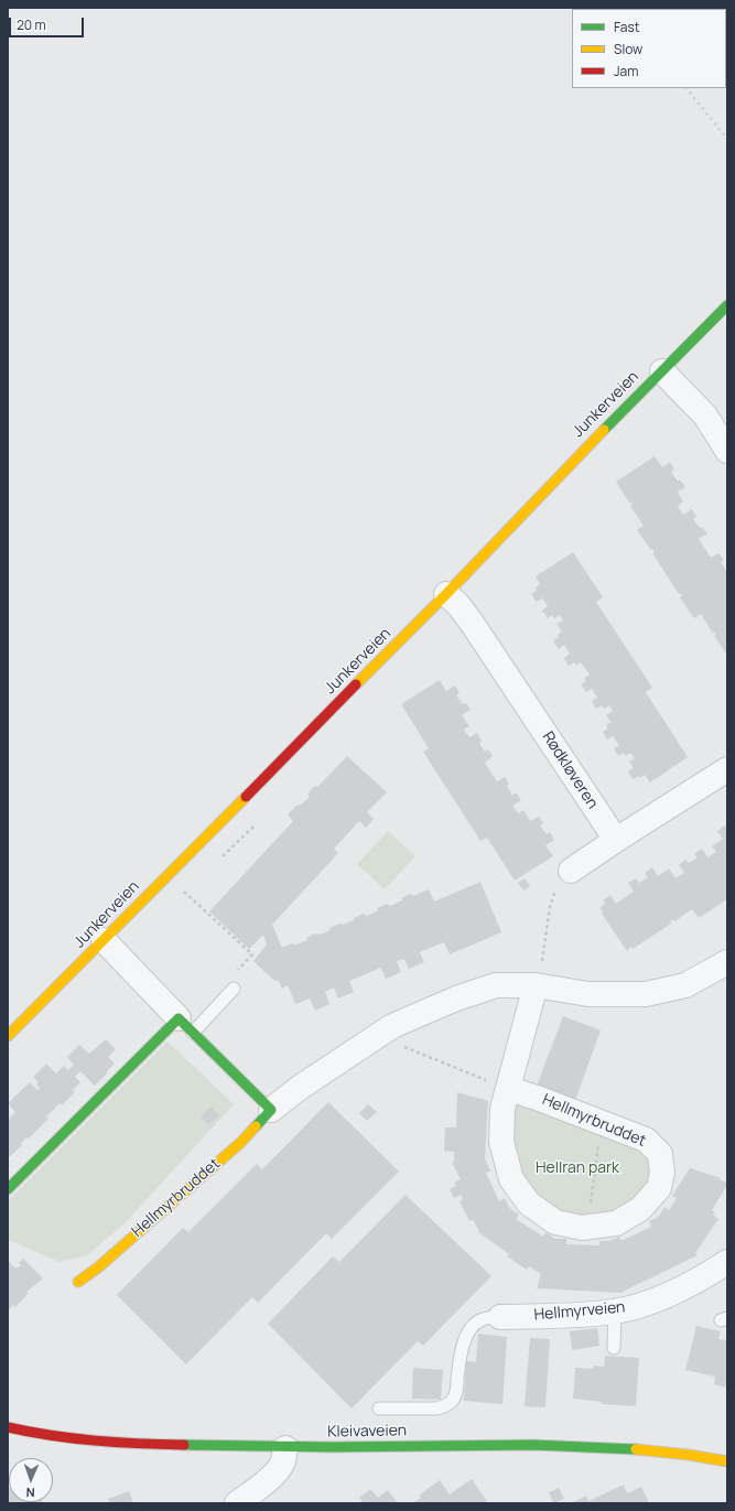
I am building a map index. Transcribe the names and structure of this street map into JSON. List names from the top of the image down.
{
  "streets": {
    "street": [
      "Junkerveien",
      "Rødkløveren",
      "Hellmyrbruddet",
      "Hellmyrveien",
      "Kleivaveien"
    ]
  },
  "crossings": [
    ["Junkerveien", "Rødkløveren"]
  ],
  "parks": ["Hellran park"],
  "legend": ["Fast", "Slow", "Jam"],
  "scale_bar": "20 m",
  "north": "bottom"
}
